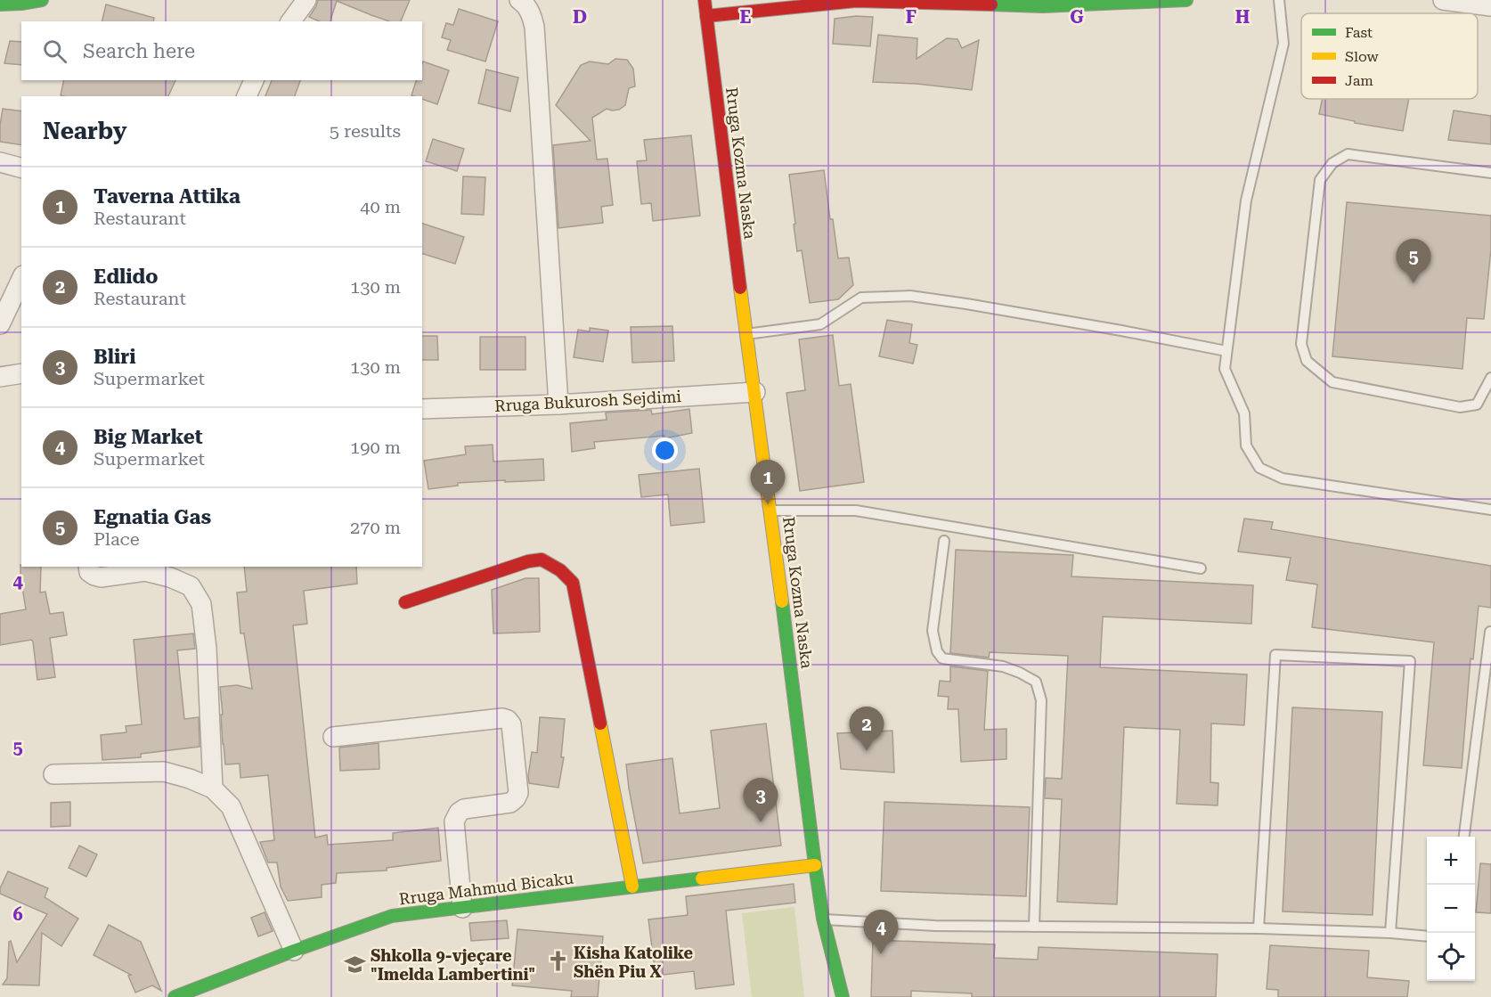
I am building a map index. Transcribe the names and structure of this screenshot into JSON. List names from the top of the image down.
{
  "streets": {
    "street": ["Rruga Kozma Naska", "Rruga Bukurosh Sejdimi", "Rruga Mahmud Bicaku"]
  },
  "crossings": [
    ["Rruga Kozma Naska", "Rruga Bukurosh Sejdimi"],
    ["Rruga Kozma Naska", "Rruga Mahmud Bicaku"]
  ],
  "places": {
    "church": ["Kisha Katolike Shën Piu X"],
    "school or university": ["Shkolla 9-vjeçare \"Imelda Lambertini\""]
  },
  "legend": ["Fast", "Slow", "Jam"],
  "page": {
    "search": "Search here",
    "heading": ["Nearby", "5 results"],
    "list": [
      {
        "mark": "1",
        "name": "Taverna Attika",
        "note": "Restaurant",
        "value": "40 m"
      },
      {
        "mark": "2",
        "name": "Edlido",
        "note": "Restaurant",
        "value": "130 m"
      },
      {
        "mark": "3",
        "name": "Bliri",
        "note": "Supermarket",
        "value": "130 m"
      },
      {
        "mark": "4",
        "name": "Big Market",
        "note": "Supermarket",
        "value": "190 m"
      },
      {
        "mark": "5",
        "name": "Egnatia Gas",
        "note": "Place",
        "value": "270 m"
      }
    ],
    "pins": [
      "5",
      "1",
      "2",
      "3",
      "4"
    ],
    "map_buttons": ["+", "−"]
  },
  "grid": {
    "columns": [
      "D",
      "E",
      "F",
      "G",
      "H"
    ],
    "rows": ["4", "5", "6"]
  }
}
